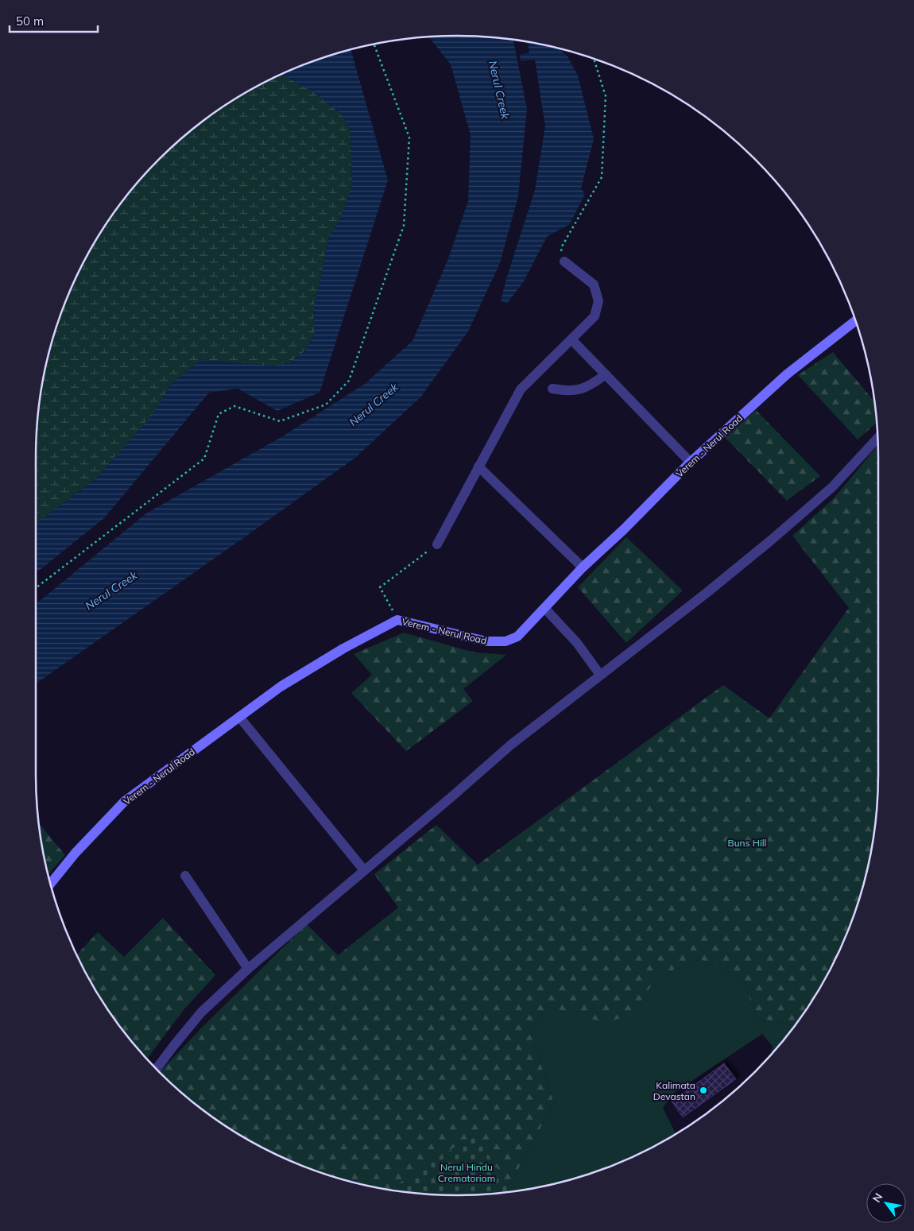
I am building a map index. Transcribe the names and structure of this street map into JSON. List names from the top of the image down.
{
  "streets": {
    "main road": ["Verem - Nerul Road"]
  },
  "water": ["Nerul Creek"],
  "parks": ["Buns Hill", "Nerul Hindu Crematoriam"],
  "places": ["Kalimata Devastan"],
  "scale_bar": "50 m",
  "north": "top left"
}
